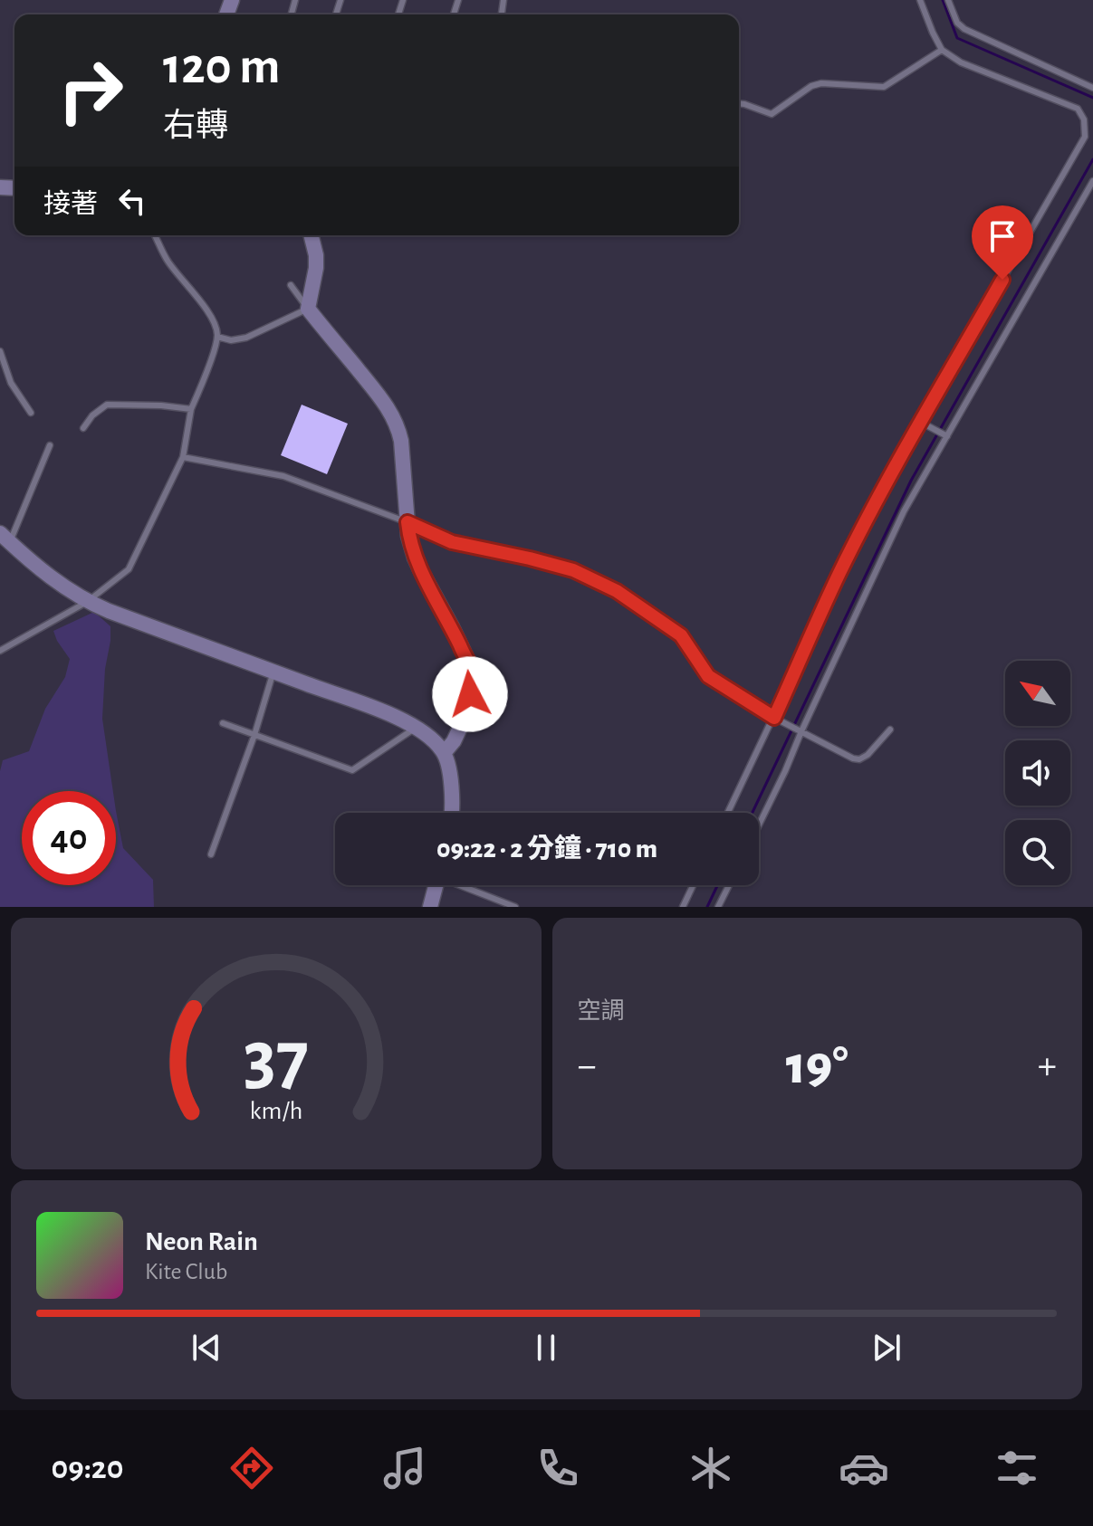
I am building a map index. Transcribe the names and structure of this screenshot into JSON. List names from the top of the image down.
{
  "north": "top left",
  "page": {
    "turn": ["120 m", "右轉"],
    "then": "接著",
    "limit": "40",
    "trip": "09:22 · 2 分鐘 · 710 m",
    "tile": "空調",
    "heat": ["−", "19°", "+"],
    "song": ["Neon Rain", "Kite Club"],
    "tabs": "09:20",
    "gauge": ["37", "km/h"]
  }
}
